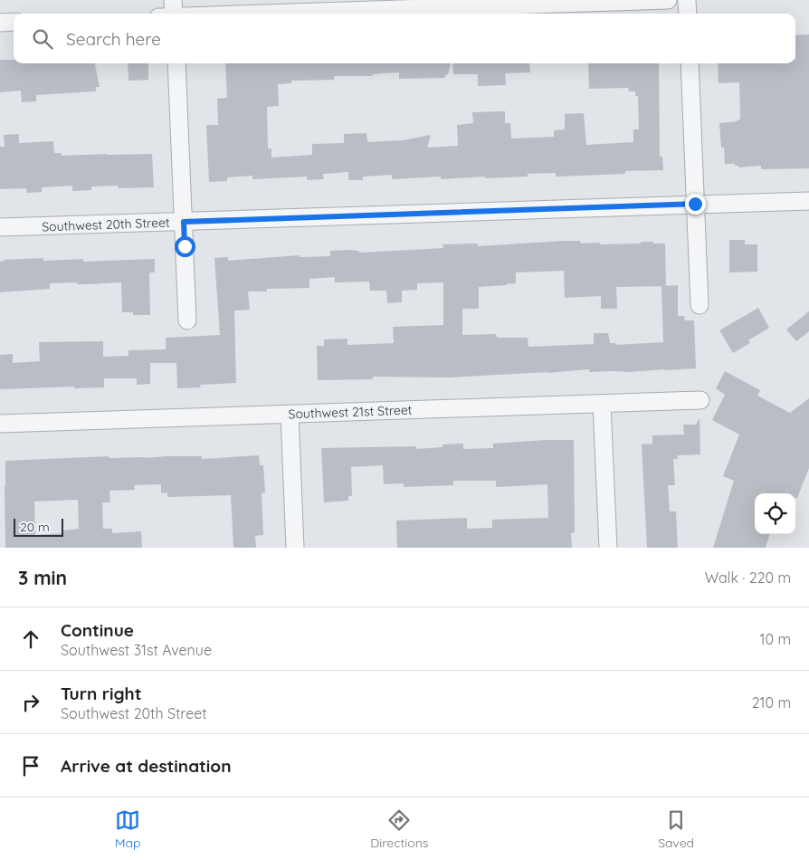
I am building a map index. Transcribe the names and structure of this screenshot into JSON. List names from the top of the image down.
{
  "streets": {
    "street": ["Southwest 20th Street", "Southwest 21st Street"]
  },
  "scale_bar": "20 m",
  "page": {
    "search": "Search here",
    "scale": "20 m",
    "heading": ["3 min", "Walk · 220 m"],
    "list": [
      ["Continue", "Southwest 31st Avenue", "10 m"],
      ["Turn right", "Southwest 20th Street", "210 m"],
      "Arrive at destination"
    ],
    "nav": ["Map", "Directions", "Saved"]
  }
}
